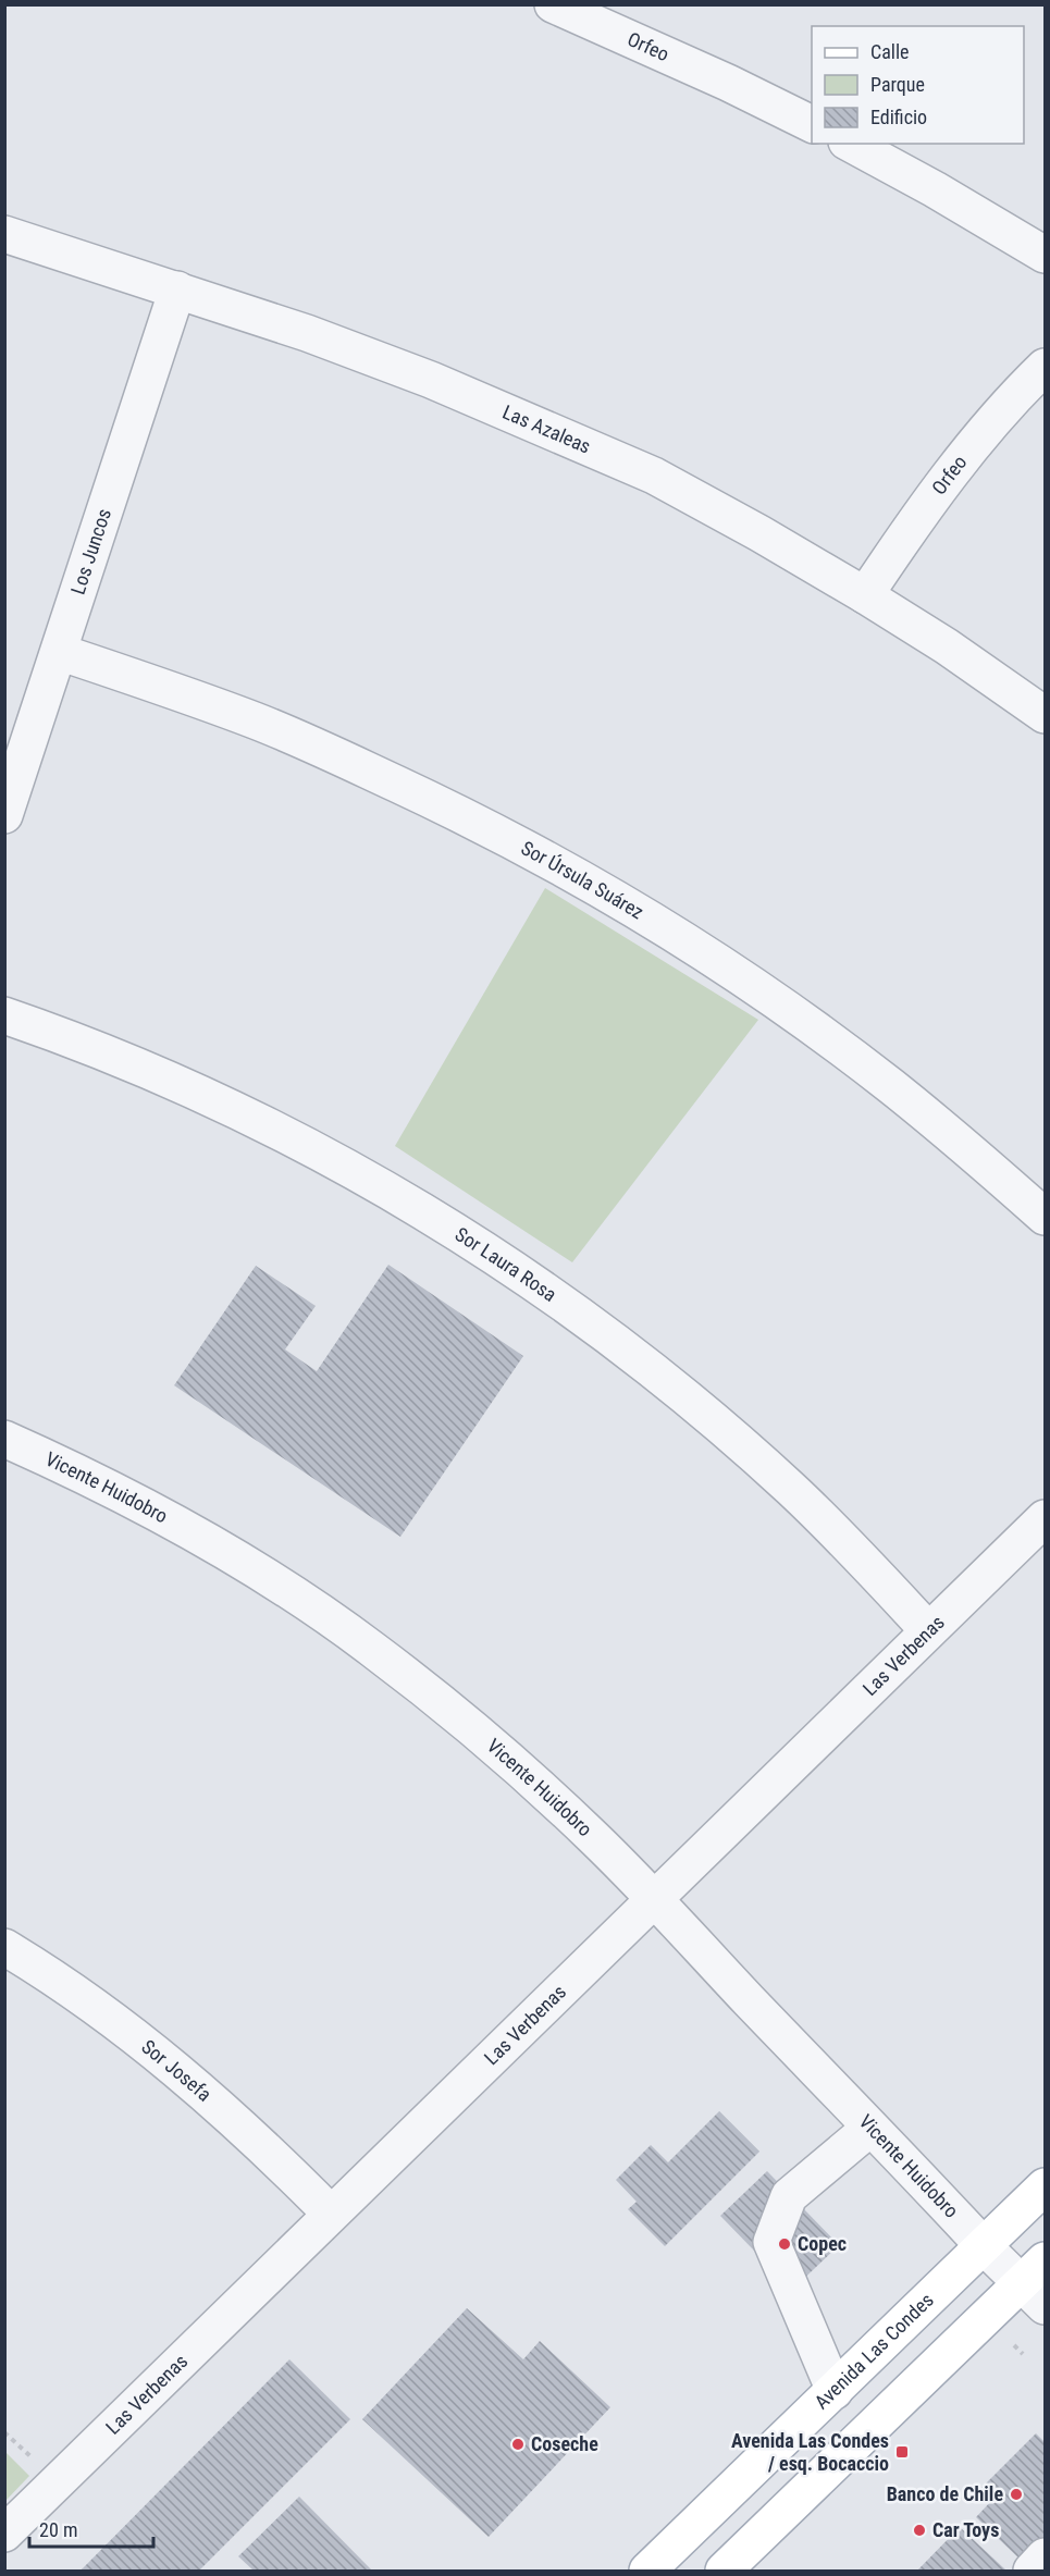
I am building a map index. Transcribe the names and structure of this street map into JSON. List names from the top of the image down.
{
  "streets": {
    "main road": ["Avenida Las Condes"],
    "street": [
      "Orfeo",
      "Las Azaleas",
      "Los Juncos",
      "Sor Úrsula Suárez",
      "Sor Laura Rosa",
      "Vicente Huidobro",
      "Las Verbenas",
      "Sor Josefa"
    ]
  },
  "crossings": [
    ["Orfeo", "Las Azaleas"],
    ["Las Azaleas", "Los Juncos"],
    ["Los Juncos", "Sor Úrsula Suárez"],
    ["Sor Laura Rosa", "Las Verbenas"],
    ["Vicente Huidobro", "Las Verbenas"],
    ["Vicente Huidobro", "Avenida Las Condes"],
    ["Las Verbenas", "Sor Josefa"]
  ],
  "places": {
    "other": [
      "Copec",
      "Coseche",
      "Banco de Chile",
      "Car Toys"
    ],
    "transit": ["Avenida Las Condes / esq. Bocaccio"]
  },
  "legend": ["Calle", "Parque", "Edificio"],
  "scale_bar": "20 m"
}
